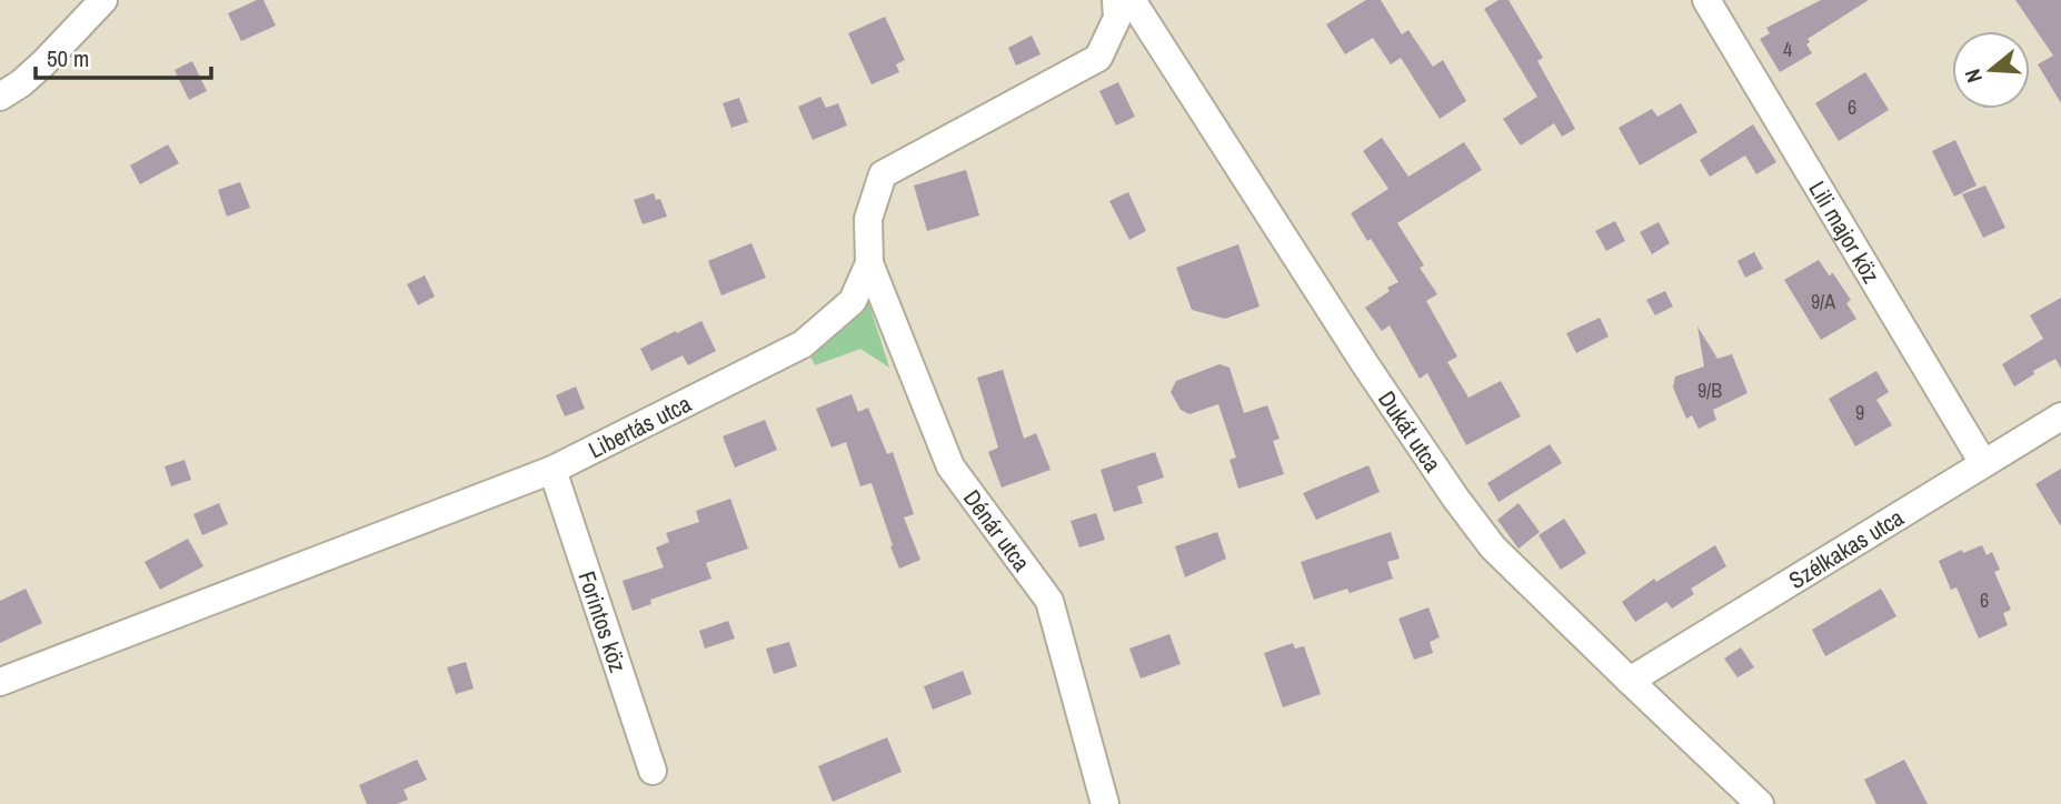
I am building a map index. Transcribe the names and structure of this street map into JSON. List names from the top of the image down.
{
  "streets": {
    "street": [
      "Lili major köz",
      "Libertás utca",
      "Dukát utca",
      "Dénár utca",
      "Szélkakas utca",
      "Forintos köz"
    ]
  },
  "crossings": [
    ["Lili major köz", "Szélkakas utca"],
    ["Libertás utca", "Dénár utca"],
    ["Libertás utca", "Forintos köz"],
    ["Dukát utca", "Szélkakas utca"]
  ],
  "house_numbers": [
    "4",
    "6",
    "9/A",
    "9/B",
    "9",
    "6"
  ],
  "scale_bar": "50 m",
  "north": "left"
}
